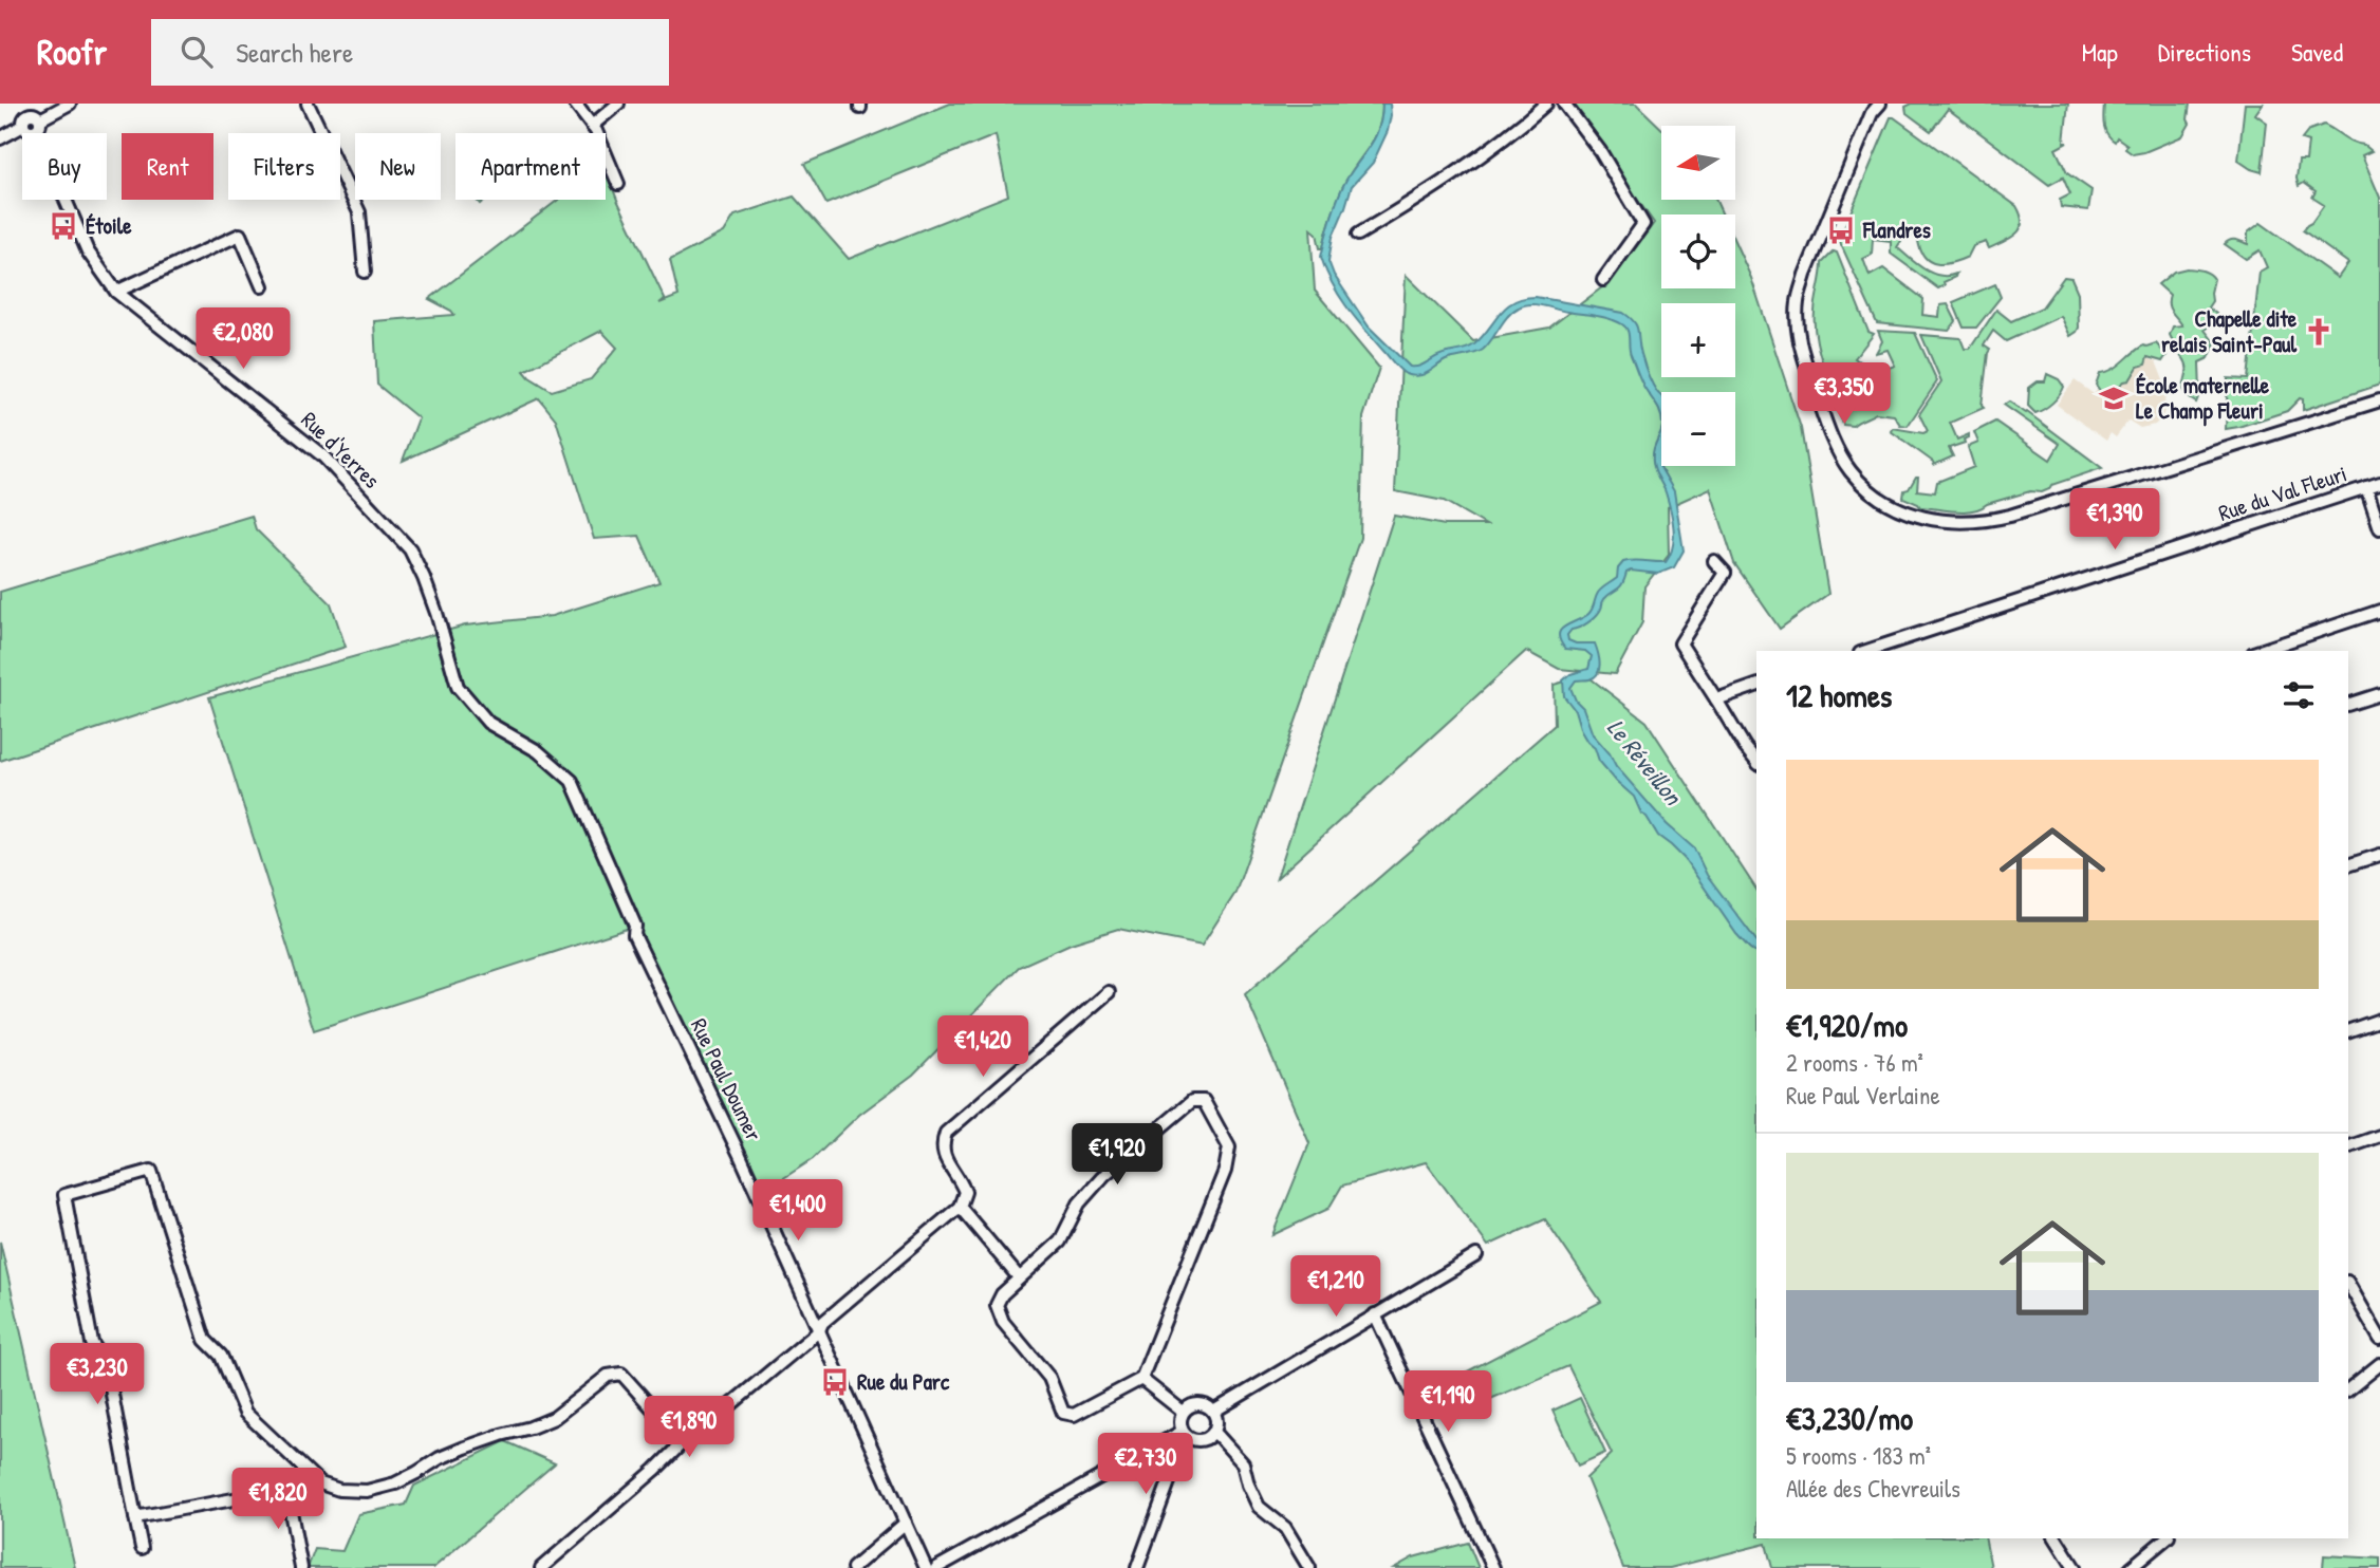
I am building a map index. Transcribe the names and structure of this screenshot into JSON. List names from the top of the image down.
{
  "streets": {
    "street": ["Rue d'Yerres", "Rue du Val Fleuri", "Rue Paul Doumer"]
  },
  "crossings": [
    ["Rue d'Yerres", "Rue Paul Doumer"]
  ],
  "water": ["Le Réveillon"],
  "places": {
    "bus stop": ["Étoile", "Flandres", "Rue du Parc"],
    "church": ["Chapelle dite relais Saint-Paul"],
    "school or university": ["École maternelle Le Champ Fleuri"]
  },
  "north": "left",
  "page": {
    "header": "Roofr",
    "search": "Search here",
    "nav": ["Map", "Directions", "Saved"],
    "map_buttons": ["+", "−"],
    "chip": [
      "Buy",
      "Rent",
      "Filters",
      "New",
      "Apartment"
    ],
    "price": [
      "€2,080",
      "€3,350",
      "€1,390",
      "€1,420",
      "€1,920",
      "€1,400",
      "€1,210",
      "€3,230",
      "€1,190",
      "€1,890",
      "€2,730",
      "€1,820"
    ],
    "heading": "12 homes",
    "list": [
      {
        "name": "€1,920/mo",
        "note": "2 rooms · 76 m² · Rue Paul Verlaine"
      },
      {
        "name": "€3,230/mo",
        "note": "5 rooms · 183 m² · Allée des Chevreuils"
      }
    ]
  }
}
